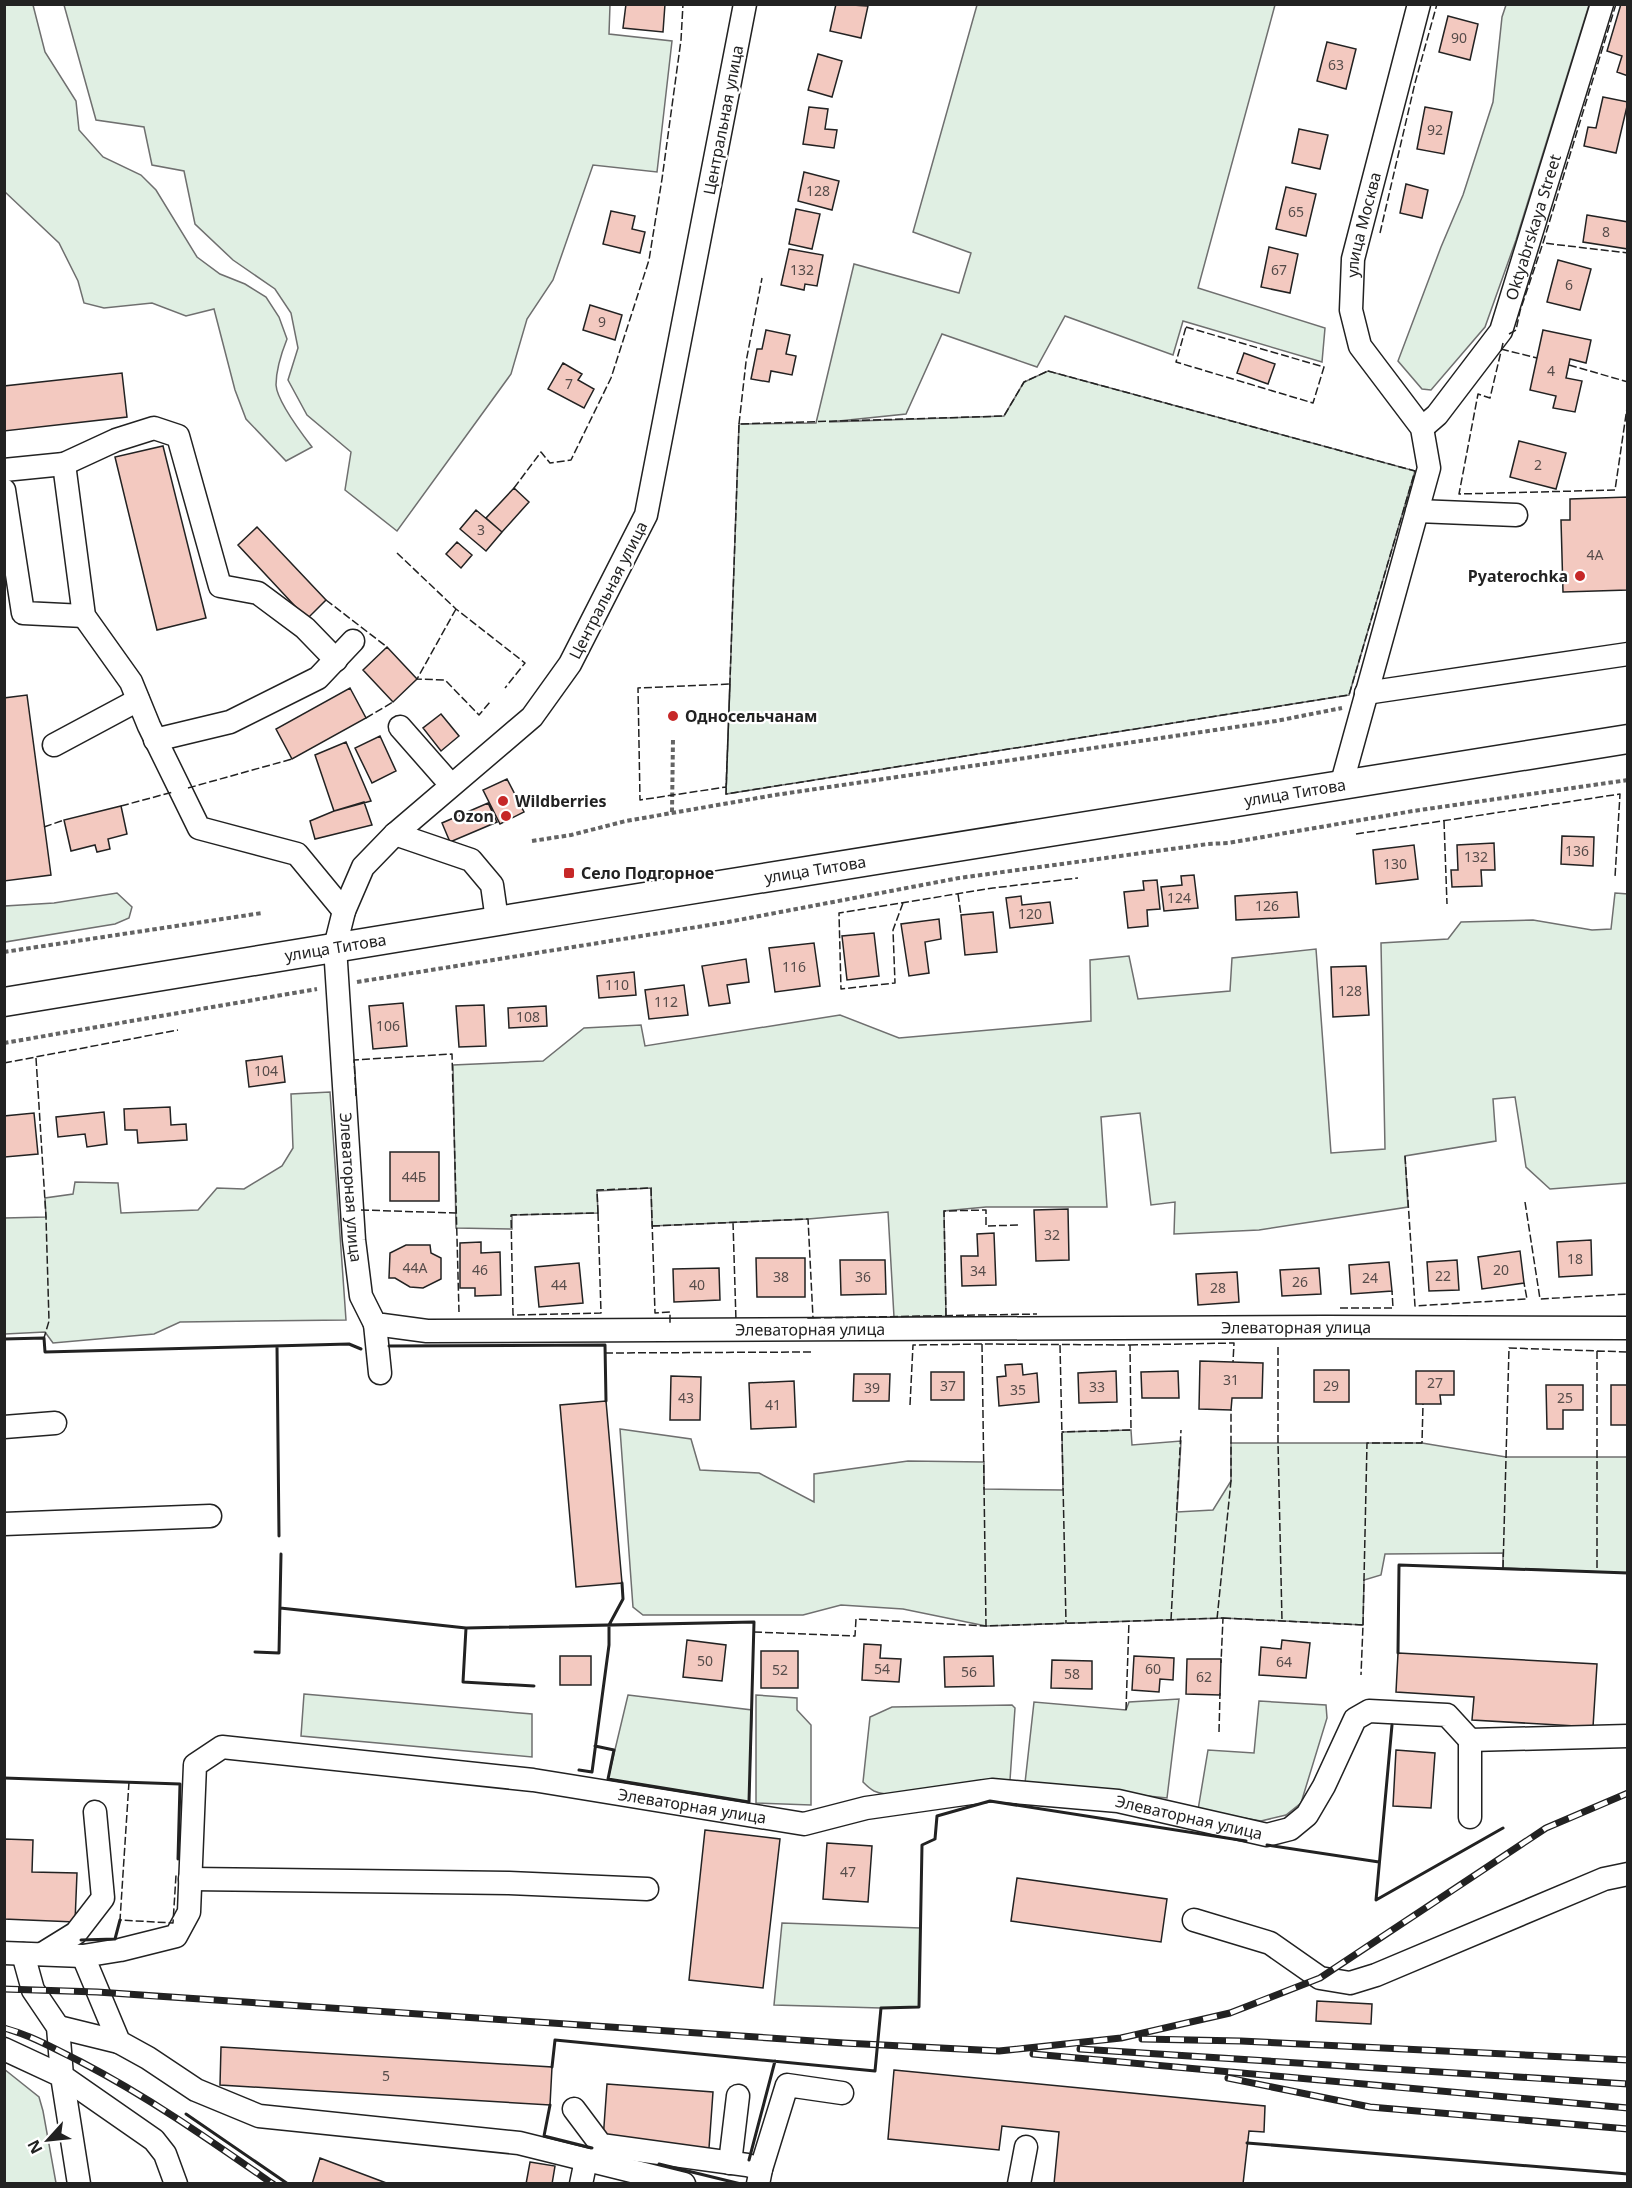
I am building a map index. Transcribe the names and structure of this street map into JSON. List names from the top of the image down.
{
  "streets": {
    "main road": ["улица Титова"],
    "street": [
      "Центральная улица",
      "улица Москва",
      "Oktyabrskaya Street",
      "Элеваторная улица"
    ]
  },
  "crossings": [
    ["Центральная улица", "улица Титова"],
    ["Центральная улица", "Элеваторная улица"],
    ["улица Москва", "Oktyabrskaya Street"],
    ["улица Титова", "Элеваторная улица"]
  ],
  "places": {
    "other": [
      "Pyaterochka",
      "Односельчанам",
      "Wildberries",
      "Ozon"
    ],
    "transit": ["Село Подгорное"]
  },
  "house_numbers": [
    "90",
    "63",
    "92",
    "128",
    "65",
    "8",
    "132",
    "67",
    "6",
    "9",
    "4",
    "7",
    "2",
    "3",
    "4А",
    "136",
    "132",
    "130",
    "124",
    "126",
    "120",
    "116",
    "110",
    "128",
    "112",
    "108",
    "106",
    "104",
    "44Б",
    "32",
    "18",
    "44А",
    "46",
    "20",
    "34",
    "22",
    "38",
    "36",
    "24",
    "26",
    "44",
    "40",
    "28",
    "31",
    "27",
    "37",
    "29",
    "33",
    "39",
    "35",
    "43",
    "25",
    "41",
    "50",
    "64",
    "54",
    "60",
    "52",
    "56",
    "58",
    "62",
    "47",
    "5"
  ],
  "north": "bottom left"
}
